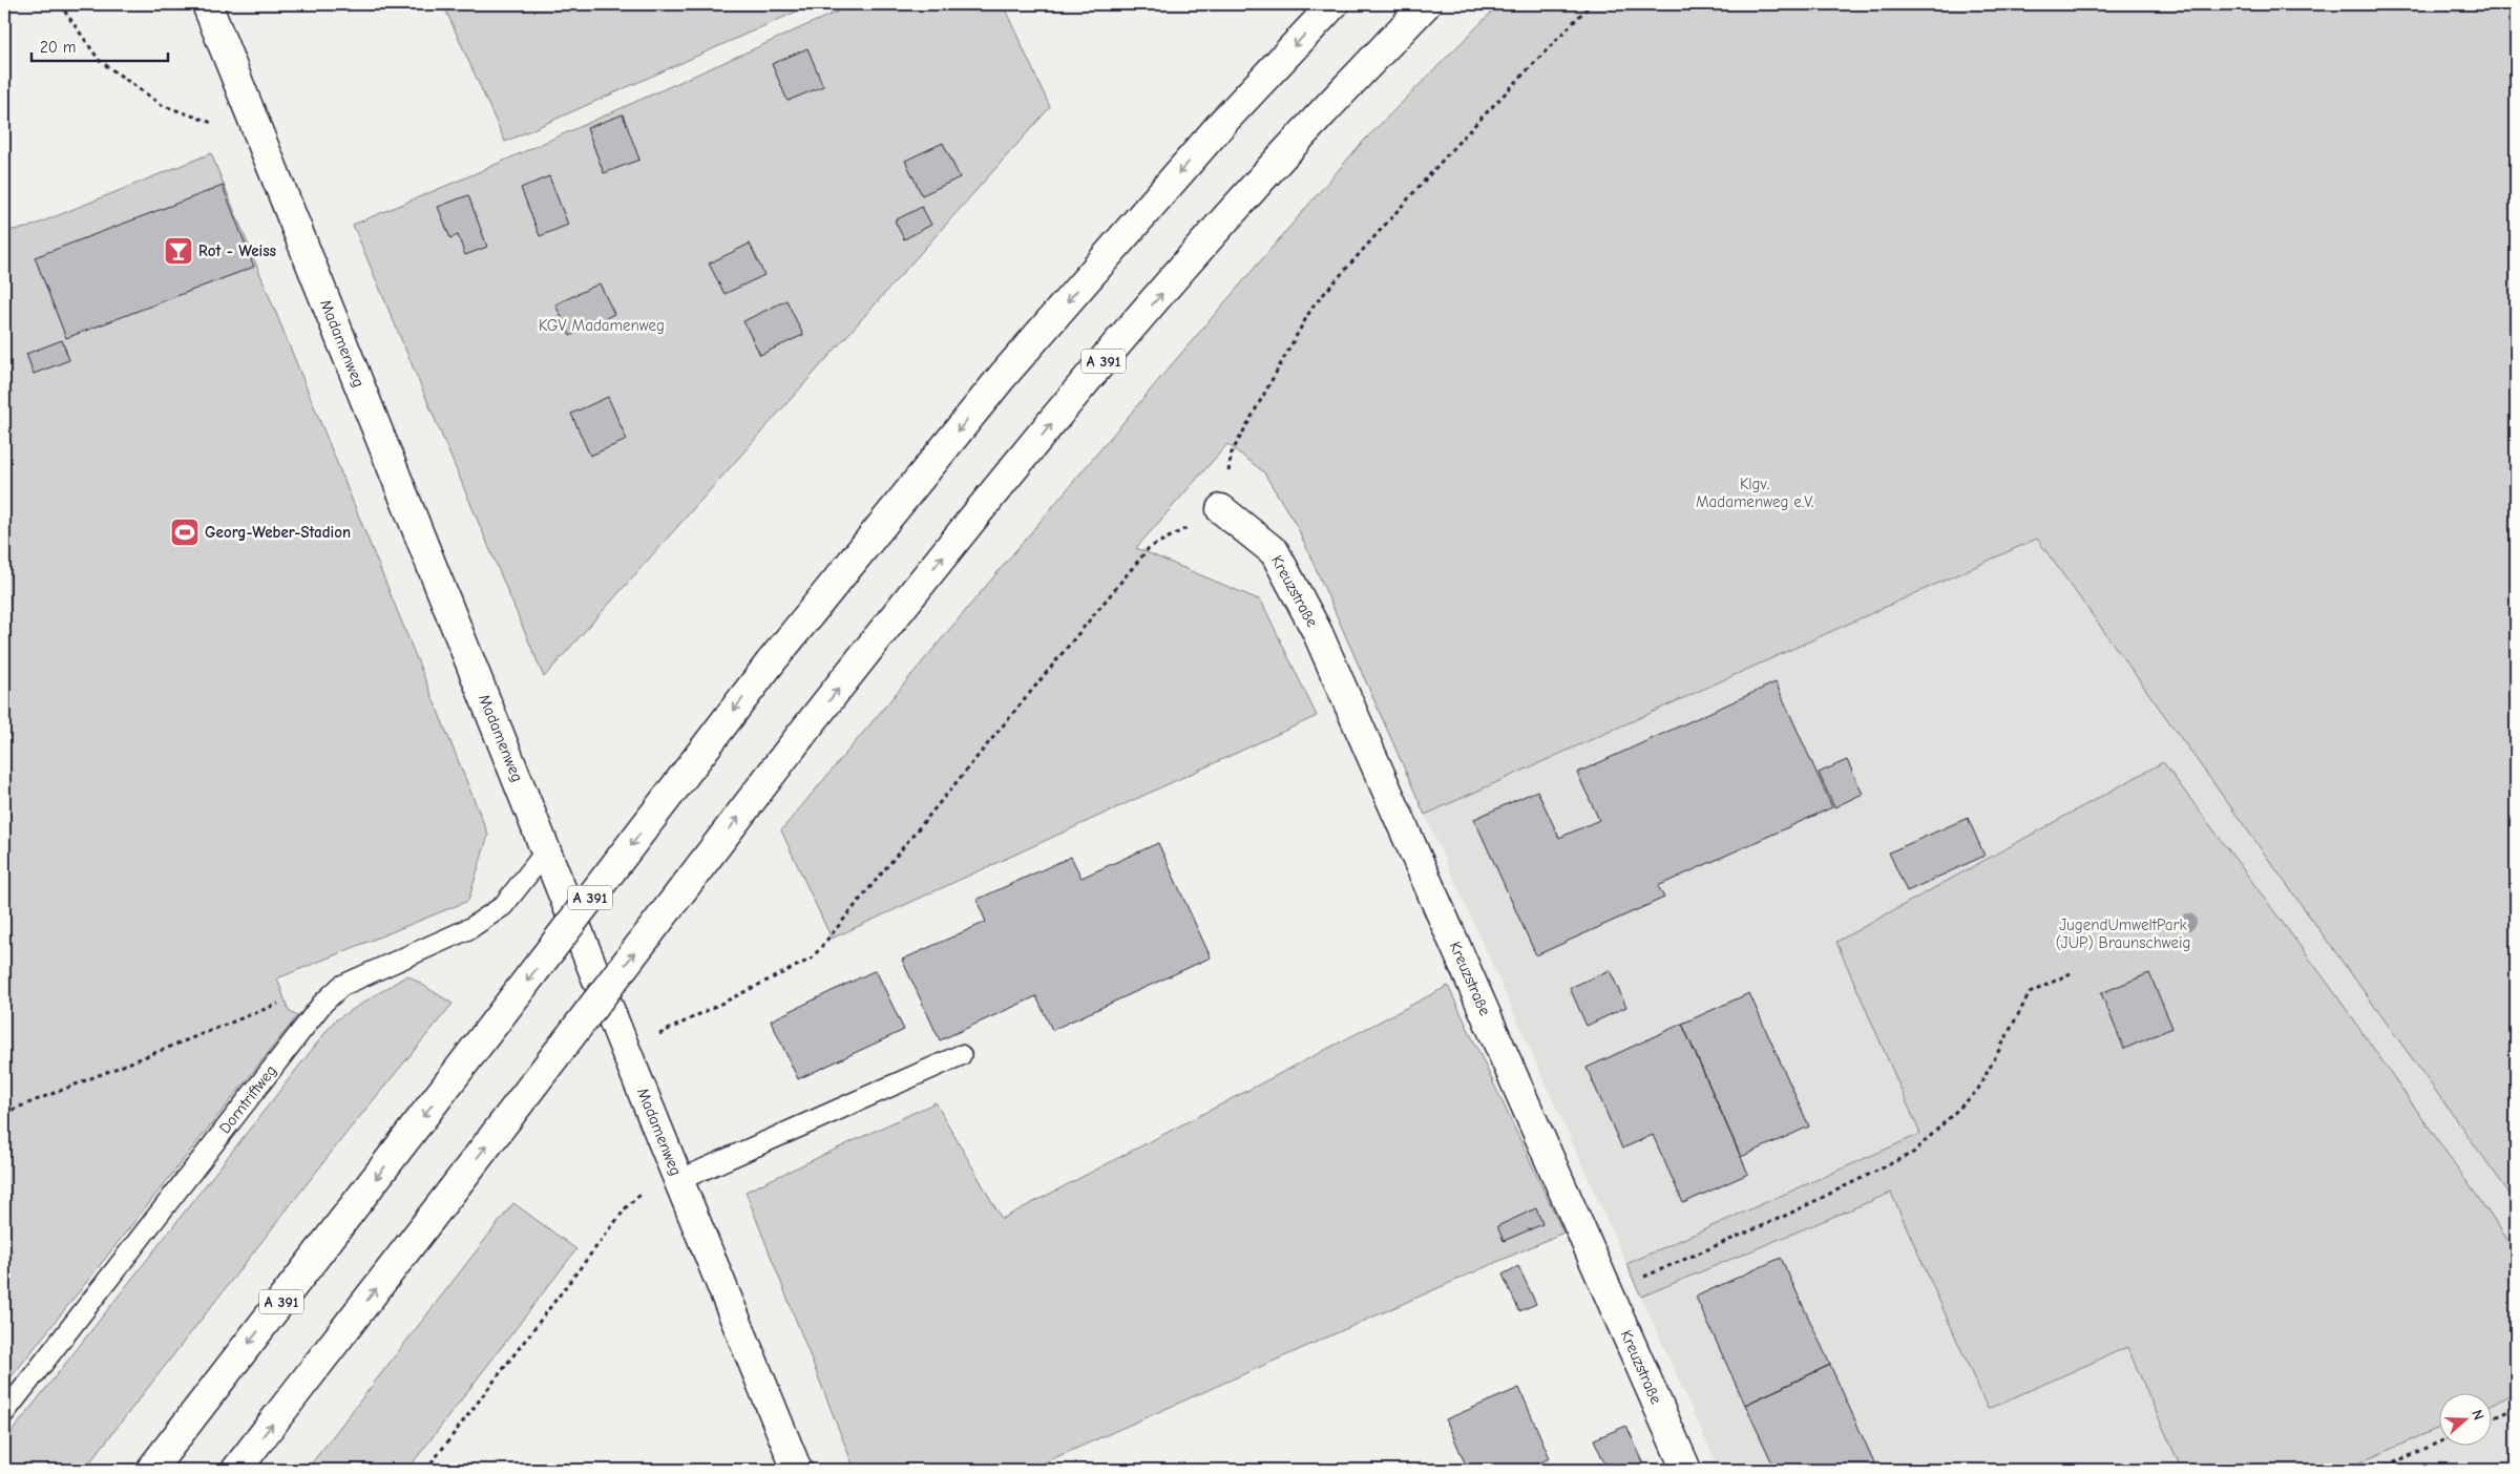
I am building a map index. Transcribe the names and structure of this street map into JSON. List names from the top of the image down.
{
  "streets": {
    "main road": ["Madamenweg", "A 391", "Kreuzstraße"],
    "lane": ["Dorntriftweg"]
  },
  "crossings": [
    ["Madamenweg", "Dorntriftweg"]
  ],
  "parks": ["KGV Madamenweg", "Klgv. Madamenweg e.V.", "JugendUmweltPark (JUP) Braunschweig"],
  "places": {
    "bar": ["Rot - Weiss"],
    "sports": ["Georg-Weber-Stadion"]
  },
  "scale_bar": "20 m",
  "north": "right"
}
